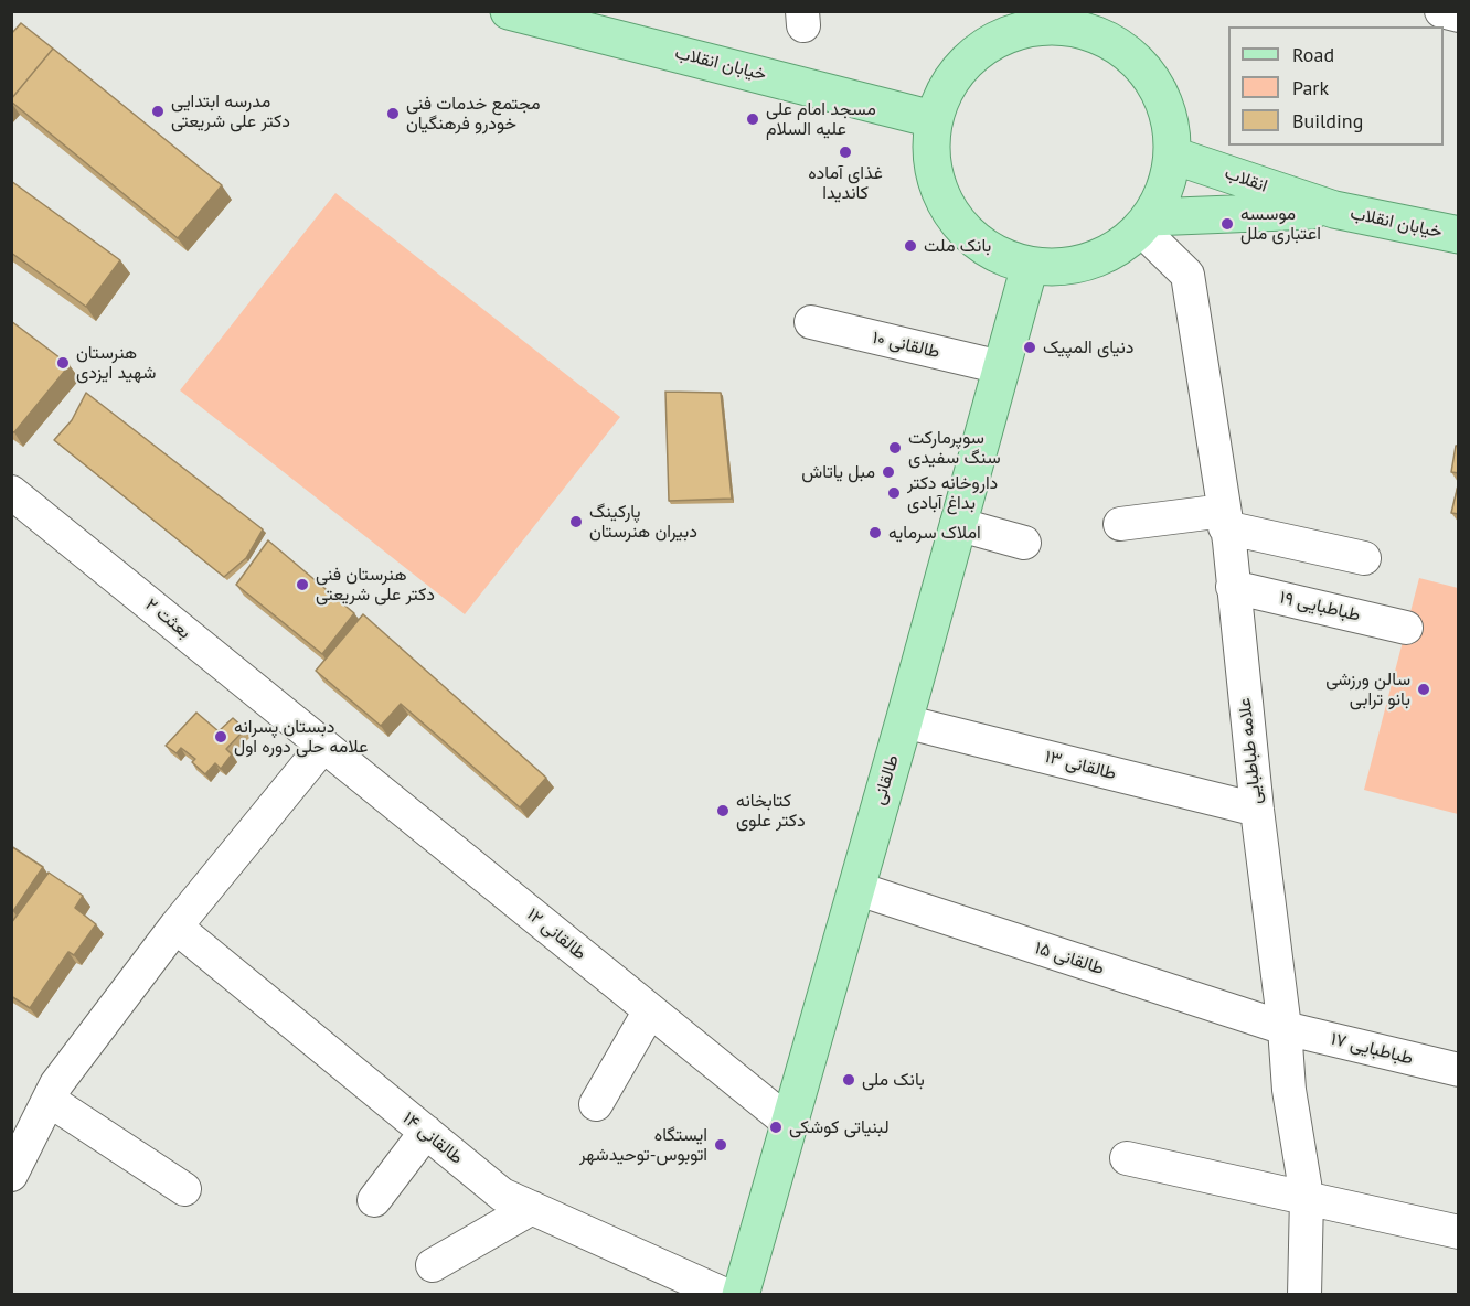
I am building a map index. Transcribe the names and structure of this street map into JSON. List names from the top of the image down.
{
  "streets": {
    "main road": ["خیابان انقلاب", "انقلاب", "طالقانی"],
    "street": [
      "طالقانی ۱۰",
      "طباطبایی ۱۹",
      "بعثت ۲",
      "علامه طباطبایی",
      "طالقانی ۱۳",
      "طالقانی ۱۲",
      "طالقانی ۱۵",
      "طباطبایی ۱۷",
      "طالقانی ۱۴"
    ]
  },
  "crossings": [
    ["خیابان انقلاب", "انقلاب"],
    ["انقلاب", "علامه طباطبایی"],
    ["طالقانی ۱۰", "طالقانی"],
    ["طباطبایی ۱۹", "علامه طباطبایی"],
    ["بعثت ۲", "طالقانی ۱۲"],
    ["علامه طباطبایی", "طالقانی ۱۳"],
    ["علامه طباطبایی", "طالقانی ۱۵"],
    ["علامه طباطبایی", "طباطبایی ۱۷"],
    ["طالقانی ۱۳", "طالقانی"],
    ["طالقانی", "طالقانی ۱۲"],
    ["طالقانی", "طالقانی ۱۵"],
    ["طالقانی ۱۵", "طباطبایی ۱۷"]
  ],
  "places": [
    "مدرسه ابتدایی دکتر علی شریعتی",
    "مجتمع خدمات فنی خودرو فرهنگیان",
    "مسجد امام علی علیه السلام",
    "غذای آماده کاندیدا",
    "موسسه اعتباری ملل",
    "بانک ملت",
    "دنیای المپیک",
    "هنرستان شهید ایزدی",
    "سوپرمارکت سنگ سفیدی",
    "مبل یاتاش",
    "داروخانه دکتر بداغ آبادی",
    "پارکینگ دبیران هنرستان",
    "املاک سرمایه",
    "هنرستان فنی دکتر علی شریعتی",
    "سالن ورزشی بانو ترابی",
    "دبستان پسرانه علامه حلی دوره اول",
    "کتابخانه دکتر علوی",
    "بانک ملی",
    "لبنیاتی کوشکی",
    "ایستگاه اتوبوس-توحیدشهر"
  ],
  "legend": ["Road", "Park", "Building"]
}
